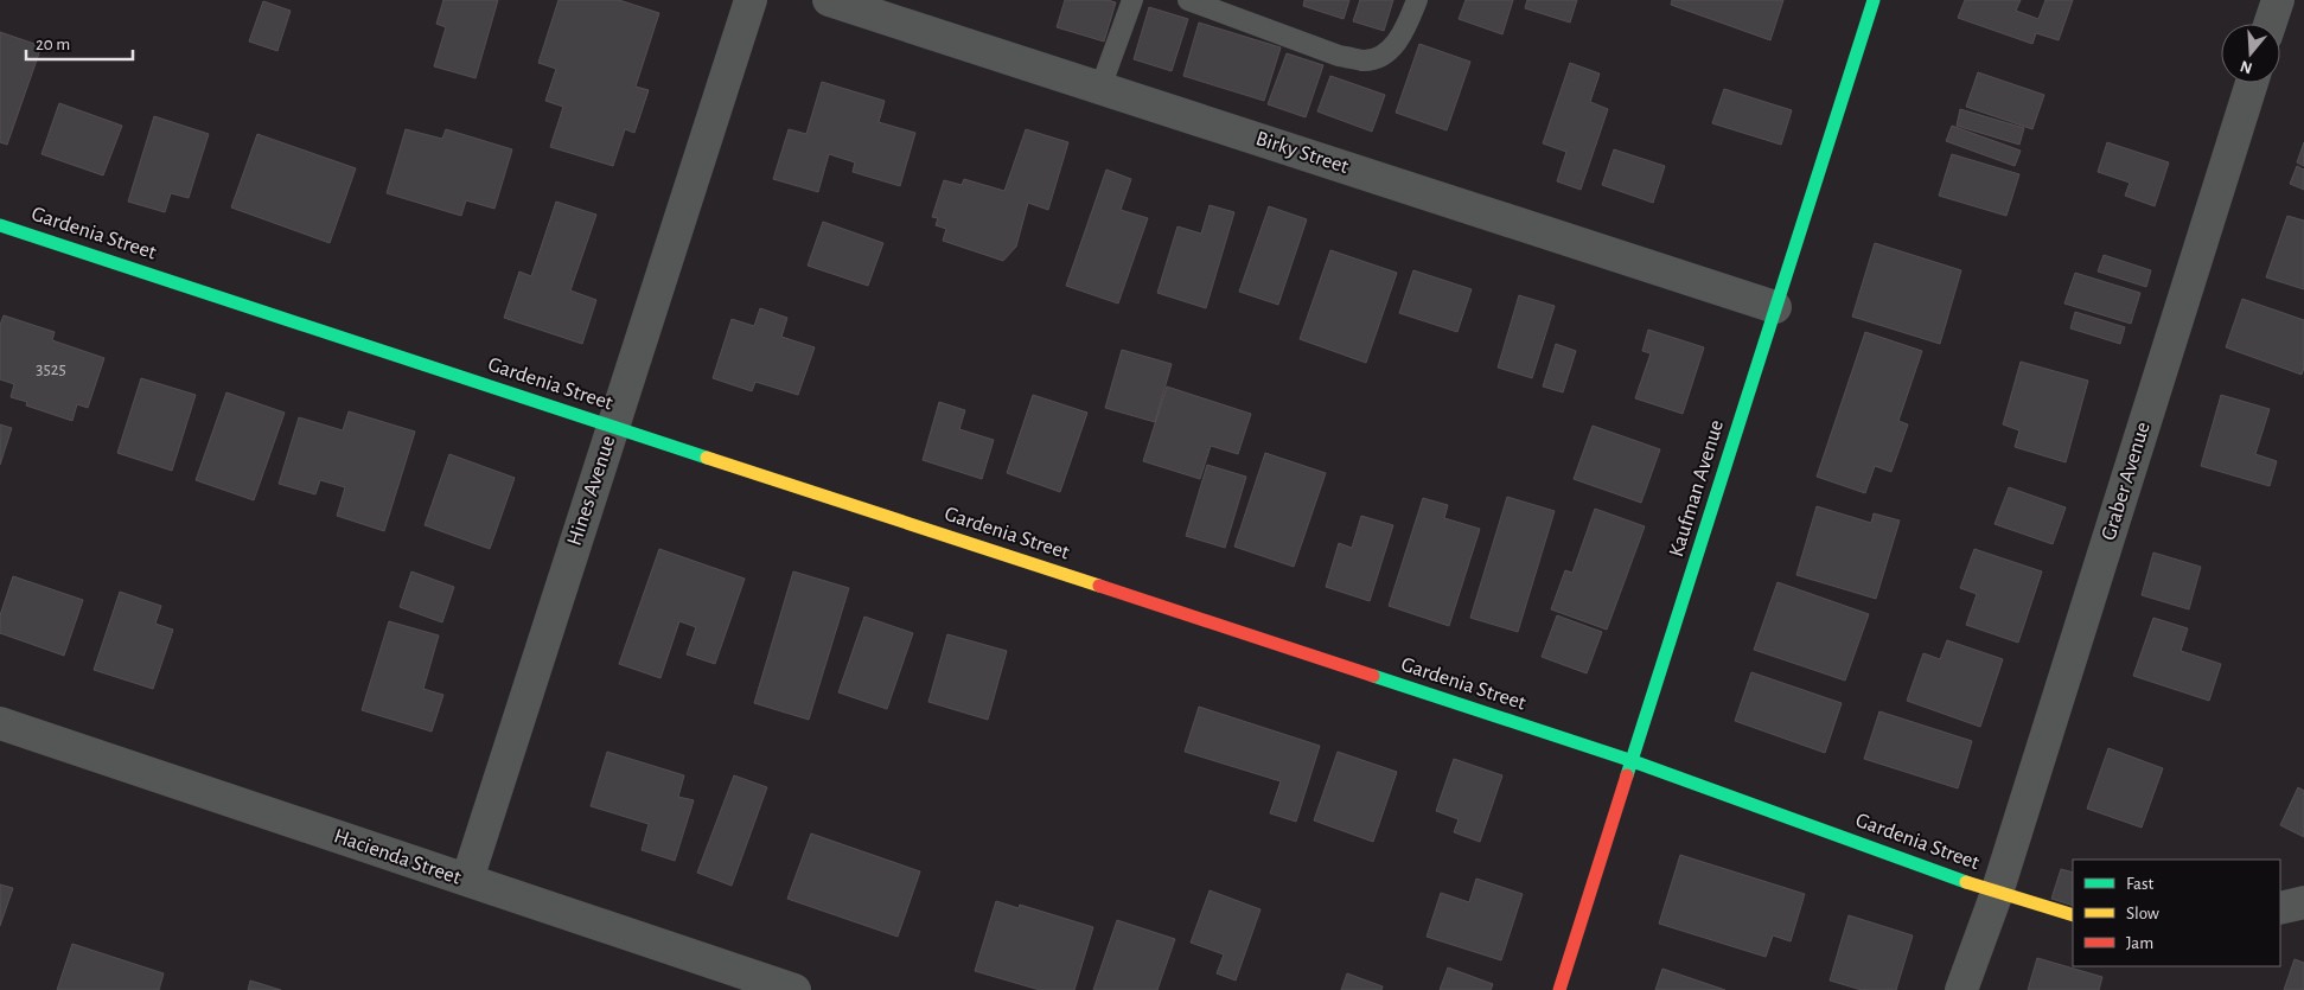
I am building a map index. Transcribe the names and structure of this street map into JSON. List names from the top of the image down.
{
  "streets": {
    "street": [
      "Birky Street",
      "Gardenia Street",
      "Graber Avenue",
      "Kaufman Avenue",
      "Hines Avenue",
      "Hacienda Street"
    ]
  },
  "crossings": [
    ["Birky Street", "Kaufman Avenue"],
    ["Gardenia Street", "Graber Avenue"],
    ["Gardenia Street", "Kaufman Avenue"],
    ["Gardenia Street", "Hines Avenue"],
    ["Hines Avenue", "Hacienda Street"]
  ],
  "house_numbers": ["3525"],
  "legend": ["Fast", "Slow", "Jam"],
  "scale_bar": "20 m",
  "north": "bottom"
}
